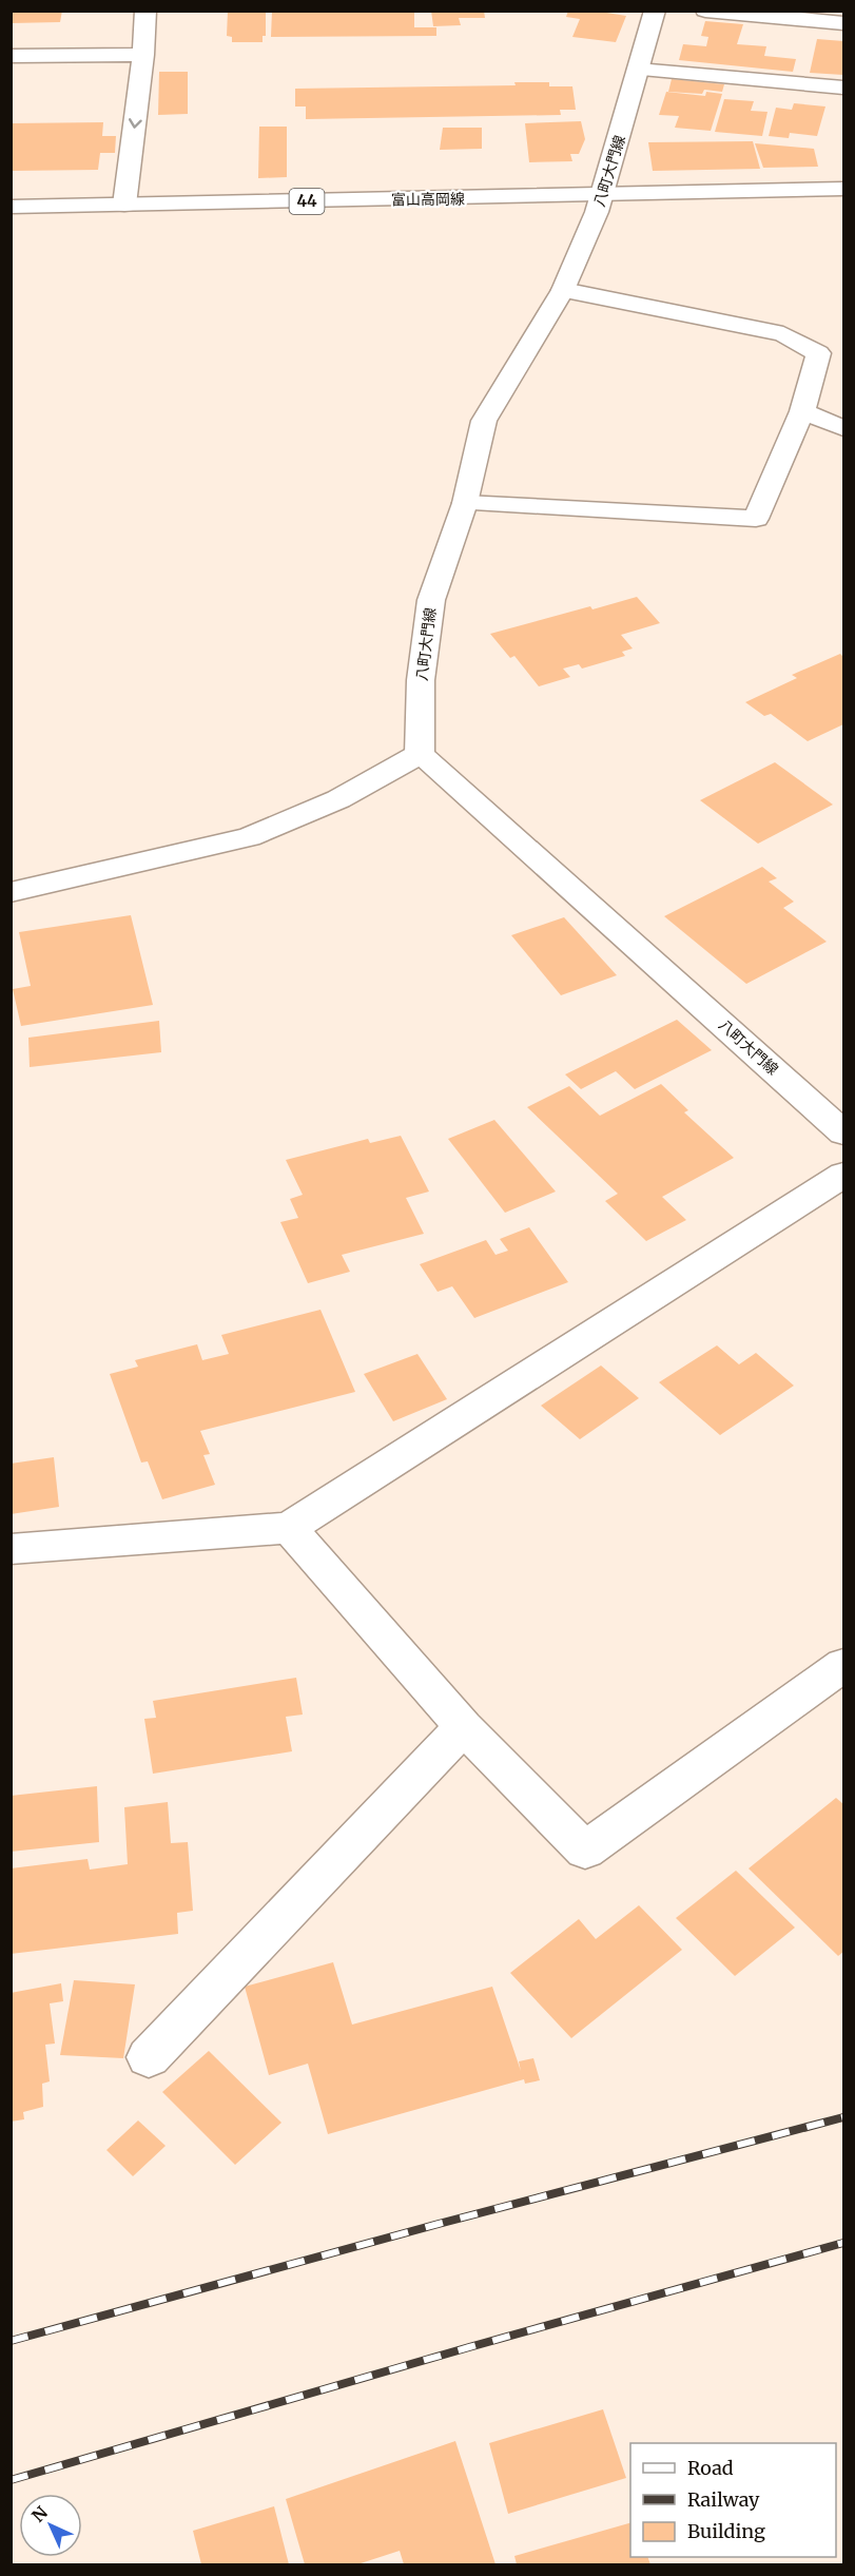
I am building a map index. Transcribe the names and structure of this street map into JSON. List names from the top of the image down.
{
  "streets": {
    "street": ["八町大門線", "富山高岡線", "44"]
  },
  "crossings": [
    ["八町大門線", "富山高岡線"]
  ],
  "legend": ["Road", "Railway", "Building"],
  "north": "top left"
}
